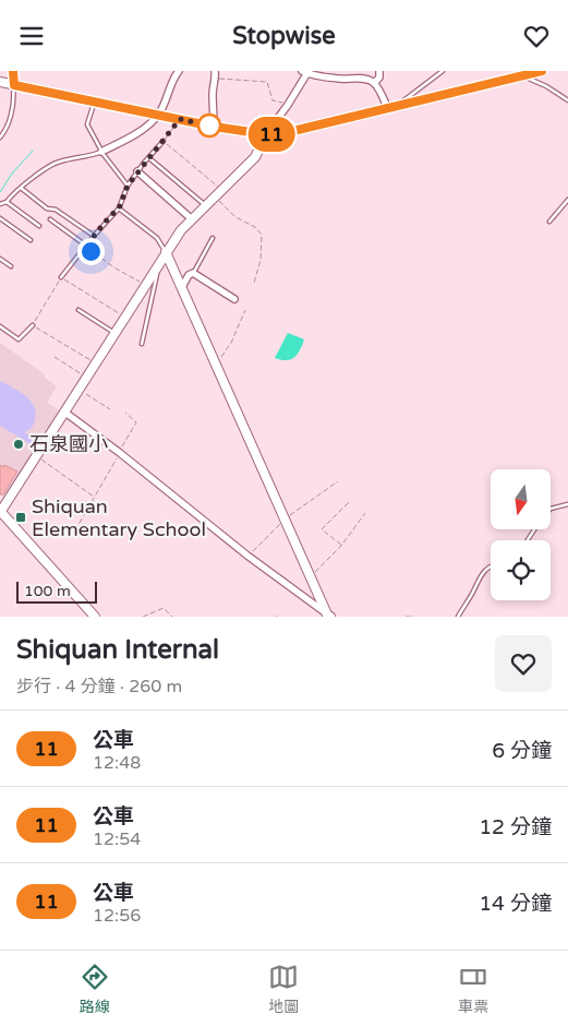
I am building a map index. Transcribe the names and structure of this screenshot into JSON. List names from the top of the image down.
{
  "places": {
    "other": ["石泉國小"],
    "transit": ["Shiquan Elementary School"]
  },
  "lines": ["bus line 11"],
  "scale_bar": "100 m",
  "north": "bottom",
  "page": {
    "header": "Stopwise",
    "on_map": "11",
    "scale": "100 m",
    "heading": ["Shiquan Internal", "步行 · 4 分鐘 · 260 m"],
    "list": [
      {
        "mark": "11",
        "name": "公車",
        "note": "12:48",
        "value": "6 分鐘"
      },
      {
        "mark": "11",
        "name": "公車",
        "note": "12:54",
        "value": "12 分鐘"
      },
      {
        "mark": "11",
        "name": "公車",
        "note": "12:56",
        "value": "14 分鐘"
      }
    ],
    "tabs": ["路線", "地圖", "車票"]
  }
}
